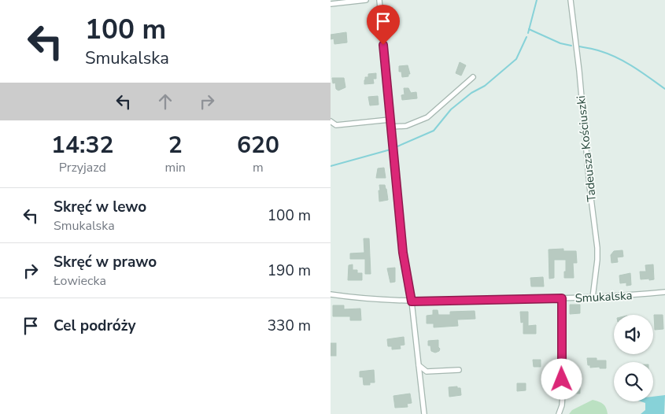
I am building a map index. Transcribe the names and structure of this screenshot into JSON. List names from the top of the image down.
{
  "streets": {
    "street": ["Tadeusza Kościuszki", "Smukalska"]
  },
  "crossings": [
    ["Tadeusza Kościuszki", "Smukalska"]
  ],
  "page": {
    "turn": ["100 m", "Smukalska"],
    "eta": [
      "14:32",
      "Przyjazd",
      "2",
      "min",
      "620",
      "m"
    ],
    "list": [
      {
        "name": "Skręć w lewo",
        "note": "Smukalska",
        "value": "100 m"
      },
      {
        "name": "Skręć w prawo",
        "note": "Łowiecka",
        "value": "190 m"
      },
      {
        "name": "Cel podróży",
        "value": "330 m"
      }
    ]
  }
}
